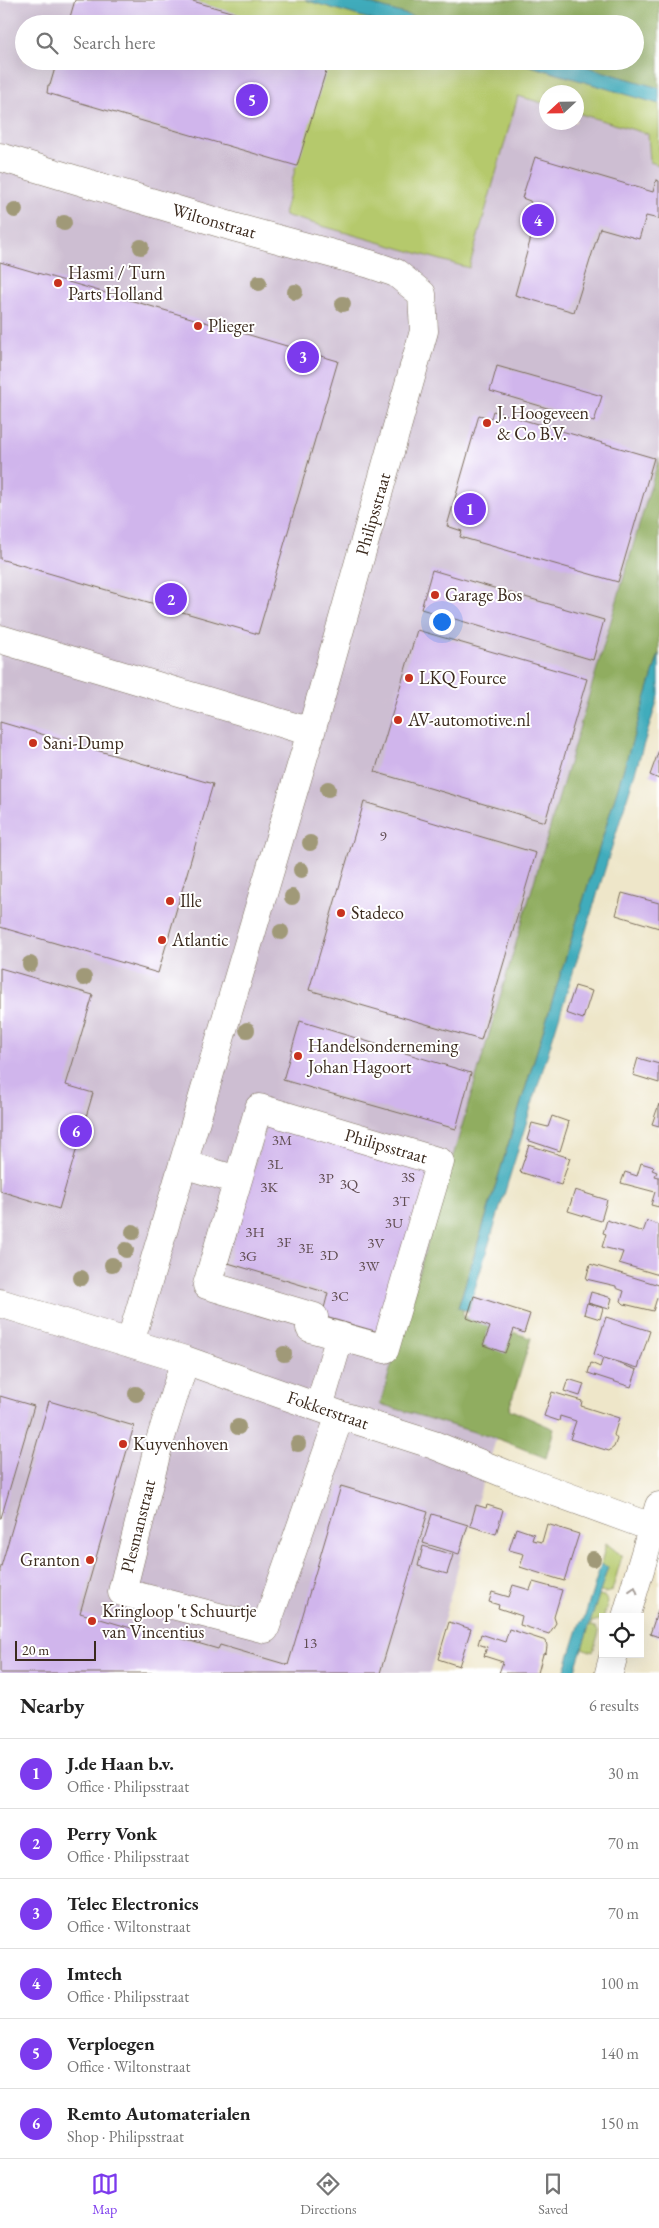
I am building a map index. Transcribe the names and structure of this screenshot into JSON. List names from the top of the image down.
{
  "streets": {
    "street": [
      "Wiltonstraat",
      "Philipsstraat",
      "Fokkerstraat",
      "Plesmanstraat"
    ]
  },
  "crossings": [
    ["Wiltonstraat", "Philipsstraat"],
    ["Philipsstraat", "Fokkerstraat"],
    ["Fokkerstraat", "Plesmanstraat"]
  ],
  "places": [
    "Hasmi / Turn Parts Holland",
    "Plieger",
    "J. Hoogeveen & Co B.V.",
    "Garage Bos",
    "LKQ Fource",
    "AV-automotive.nl",
    "Sani-Dump",
    "Ille",
    "Stadeco",
    "Atlantic",
    "Handelsonderneming Johan Hagoort",
    "Kuyvenhoven",
    "Granton",
    "Kringloop 't Schuurtje van Vincentius"
  ],
  "house_numbers": [
    "9",
    "3M",
    "3L",
    "3S",
    "3P",
    "3Q",
    "3K",
    "3T",
    "3U",
    "3H",
    "3F",
    "3V",
    "3E",
    "3D",
    "3G",
    "3W",
    "3C",
    "13"
  ],
  "scale_bar": "20 m",
  "north": "left",
  "page": {
    "search": "Search here",
    "pins": [
      "5",
      "4",
      "3",
      "1",
      "2",
      "6"
    ],
    "scale": "20 m",
    "heading": ["Nearby", "6 results"],
    "list": [
      {
        "mark": "1",
        "name": "J.de Haan b.v.",
        "note": "Office · Philipsstraat",
        "value": "30 m"
      },
      {
        "mark": "2",
        "name": "Perry Vonk",
        "note": "Office · Philipsstraat",
        "value": "70 m"
      },
      {
        "mark": "3",
        "name": "Telec Electronics",
        "note": "Office · Wiltonstraat",
        "value": "70 m"
      },
      {
        "mark": "4",
        "name": "Imtech",
        "note": "Office · Philipsstraat",
        "value": "100 m"
      },
      {
        "mark": "5",
        "name": "Verploegen",
        "note": "Office · Wiltonstraat",
        "value": "140 m"
      },
      {
        "mark": "6",
        "name": "Remto Automaterialen",
        "note": "Shop · Philipsstraat",
        "value": "150 m"
      }
    ],
    "nav": ["Map", "Directions", "Saved"]
  }
}
